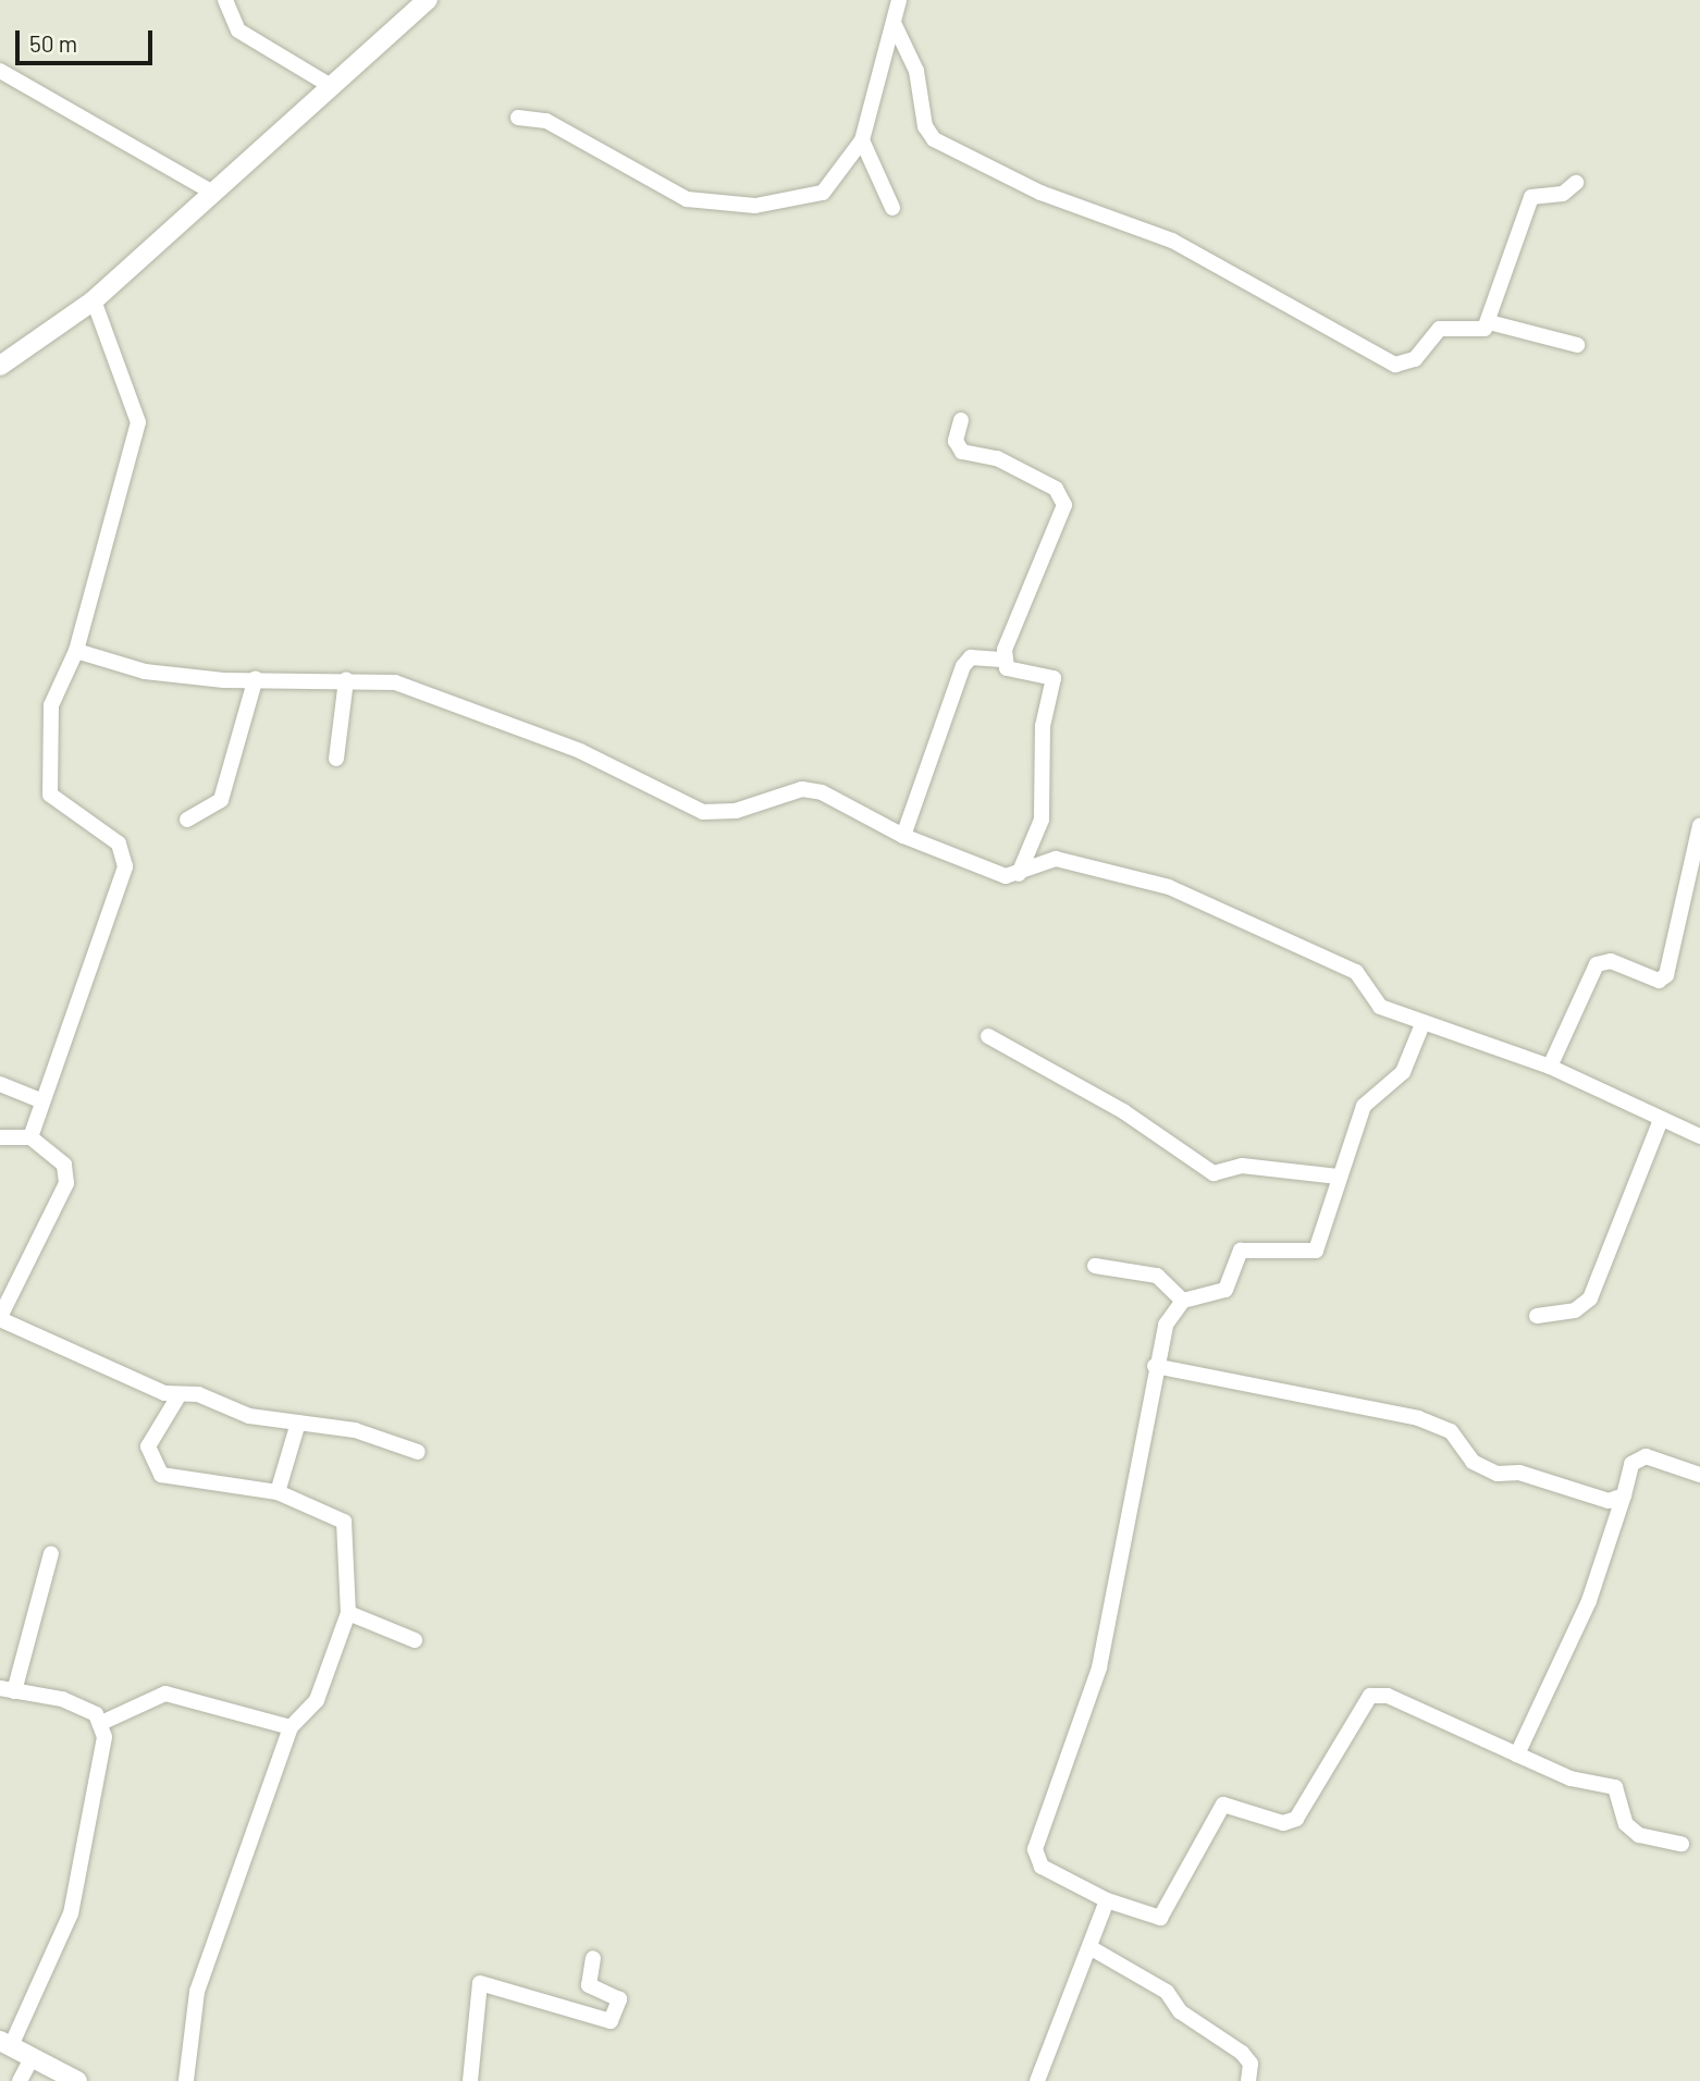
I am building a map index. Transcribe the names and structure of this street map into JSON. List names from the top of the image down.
{
  "scale_bar": "50 m"
}
